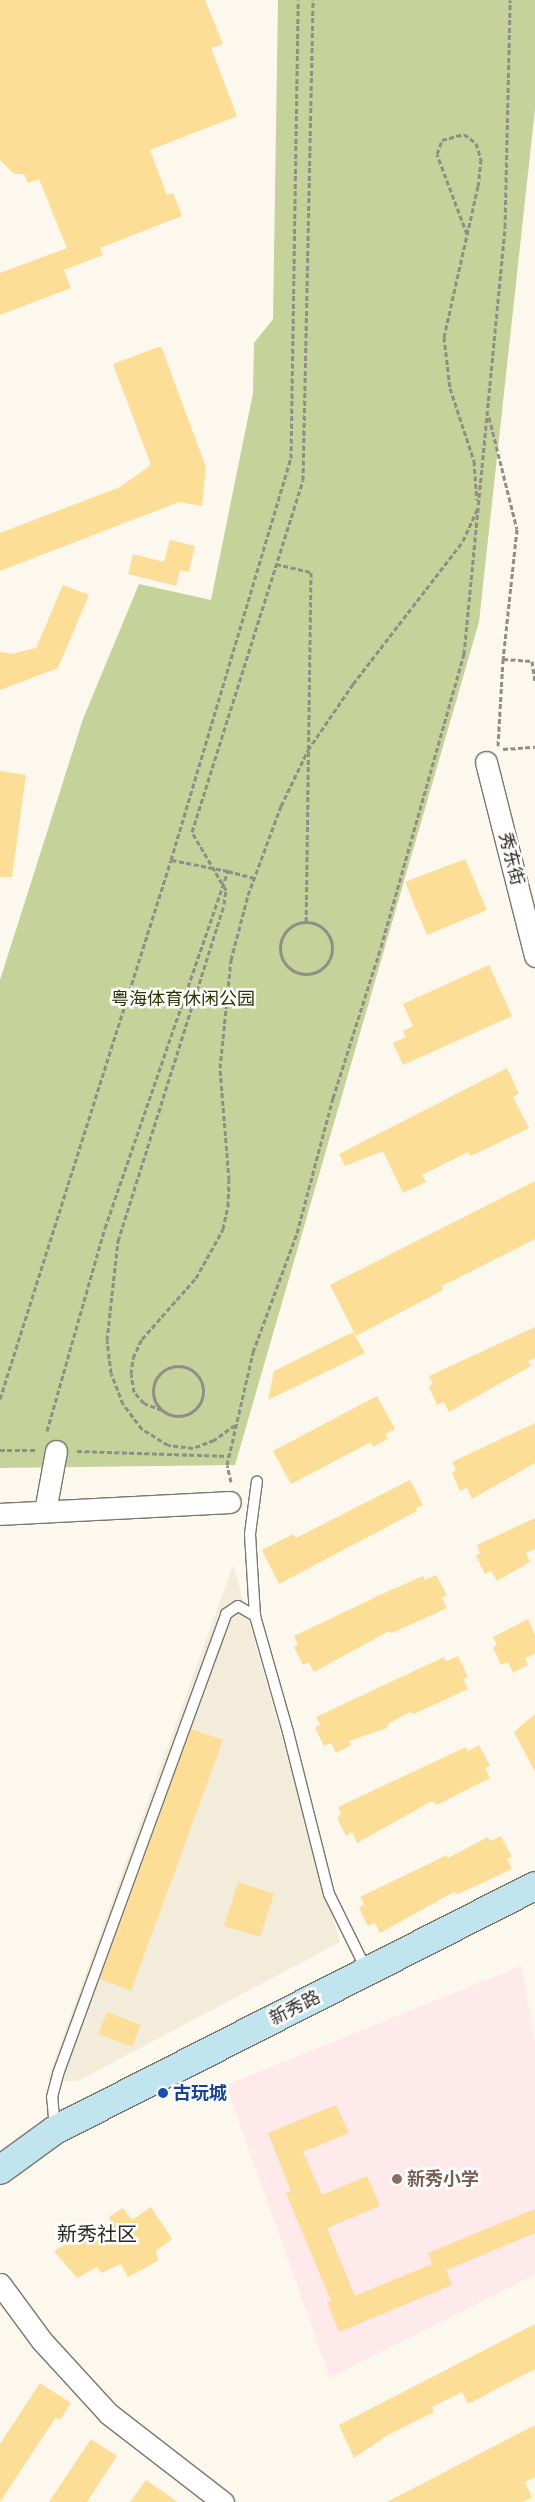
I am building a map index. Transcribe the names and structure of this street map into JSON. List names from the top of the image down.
{
  "streets": {
    "main road": ["新秀路"],
    "street": ["秀东街"]
  },
  "districts": ["新秀社区"],
  "parks": ["粤海体育休闲公园"],
  "places": ["古玩城", "新秀小学"]
}
